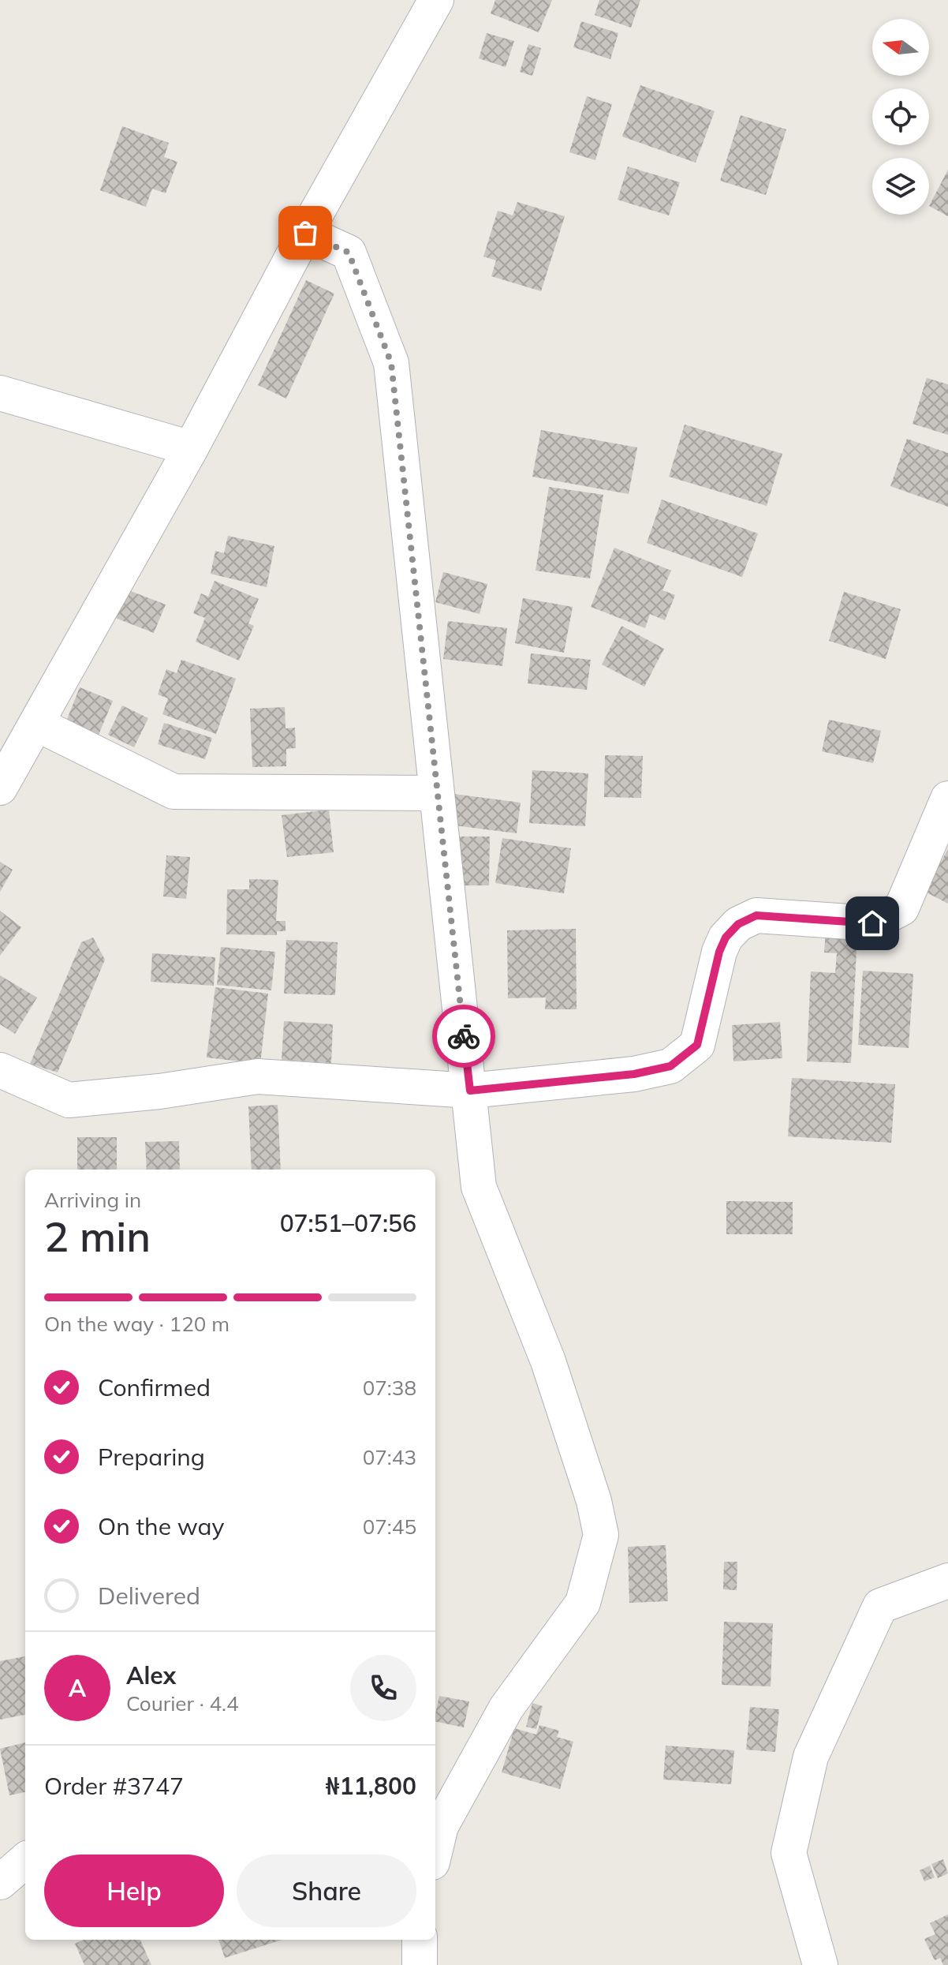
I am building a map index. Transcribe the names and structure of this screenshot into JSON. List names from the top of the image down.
{
  "north": "left",
  "page": {
    "heading": ["2 min", "Arriving in", "07:51–07:56"],
    "panel": [
      "Alex",
      "Courier · 4.4",
      "Order #3747",
      "₦11,800"
    ],
    "bar": "On the way · 120 m",
    "list": [
      ["Confirmed", "07:38"],
      ["Preparing", "07:43"],
      ["On the way", "07:45"],
      "Delivered"
    ],
    "round": "A",
    "buttons": ["Help", "Share"]
  }
}
